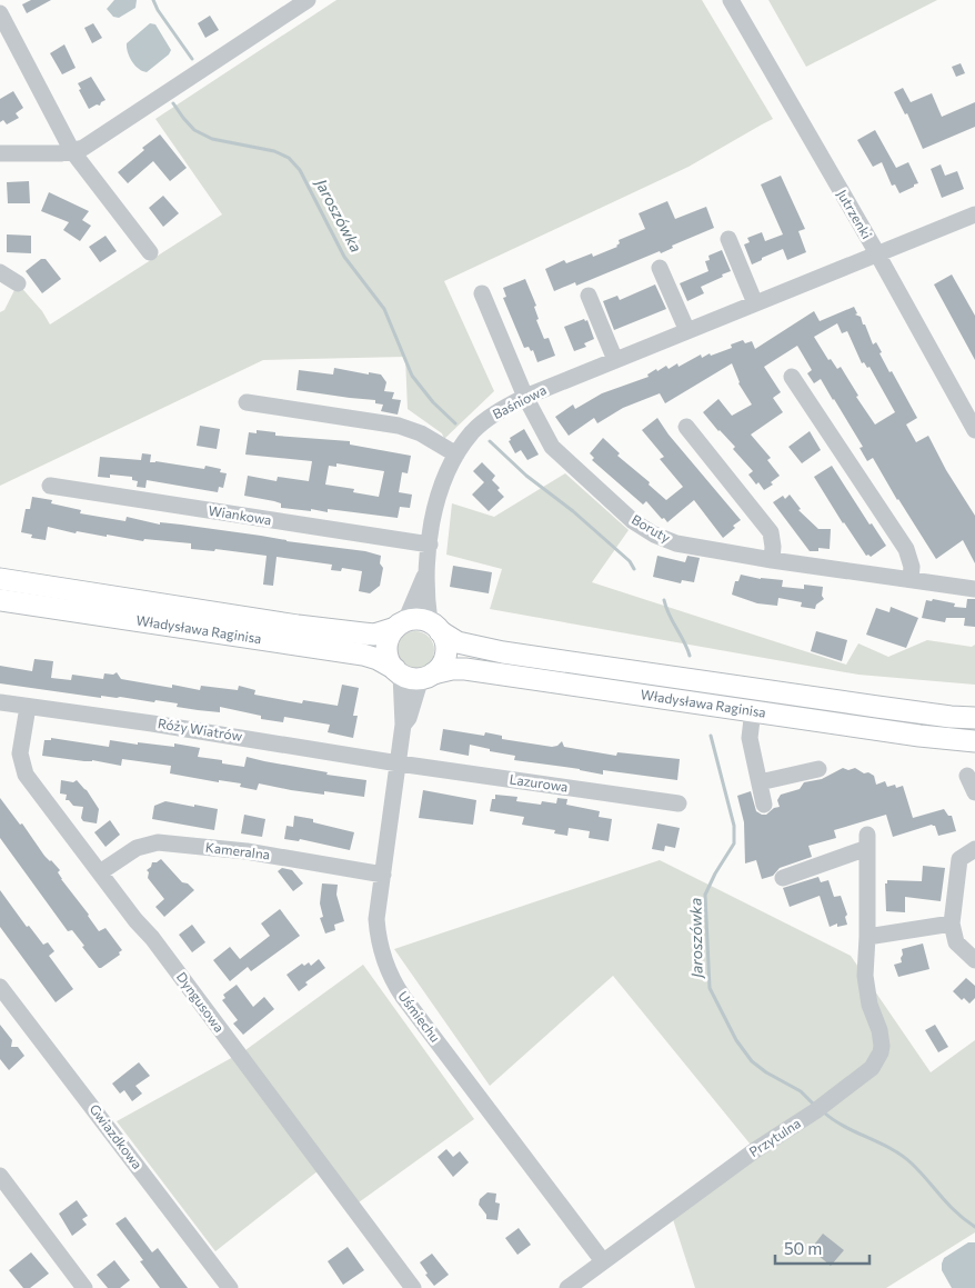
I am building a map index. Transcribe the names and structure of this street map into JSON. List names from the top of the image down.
{
  "streets": {
    "main road": ["Władysława Raginisa"],
    "street": [
      "Jutrzenki",
      "Baśniowa",
      "Wiankowa",
      "Boruty",
      "Róży Wiatrów",
      "Lazurowa",
      "Kameralna",
      "Dyngusowa",
      "Uśmiechu",
      "Gwiazdkowa",
      "Przytulna"
    ]
  },
  "crossings": [
    ["Jutrzenki", "Baśniowa"],
    ["Baśniowa", "Wiankowa"],
    ["Baśniowa", "Boruty"],
    ["Baśniowa", "Władysława Raginisa"],
    ["Baśniowa", "Uśmiechu"],
    ["Władysława Raginisa", "Uśmiechu"],
    ["Róży Wiatrów", "Lazurowa"],
    ["Róży Wiatrów", "Dyngusowa"],
    ["Róży Wiatrów", "Uśmiechu"],
    ["Lazurowa", "Uśmiechu"],
    ["Kameralna", "Dyngusowa"],
    ["Kameralna", "Uśmiechu"],
    ["Uśmiechu", "Przytulna"]
  ],
  "water": ["Jaroszówka"],
  "scale_bar": "50 m"
}
